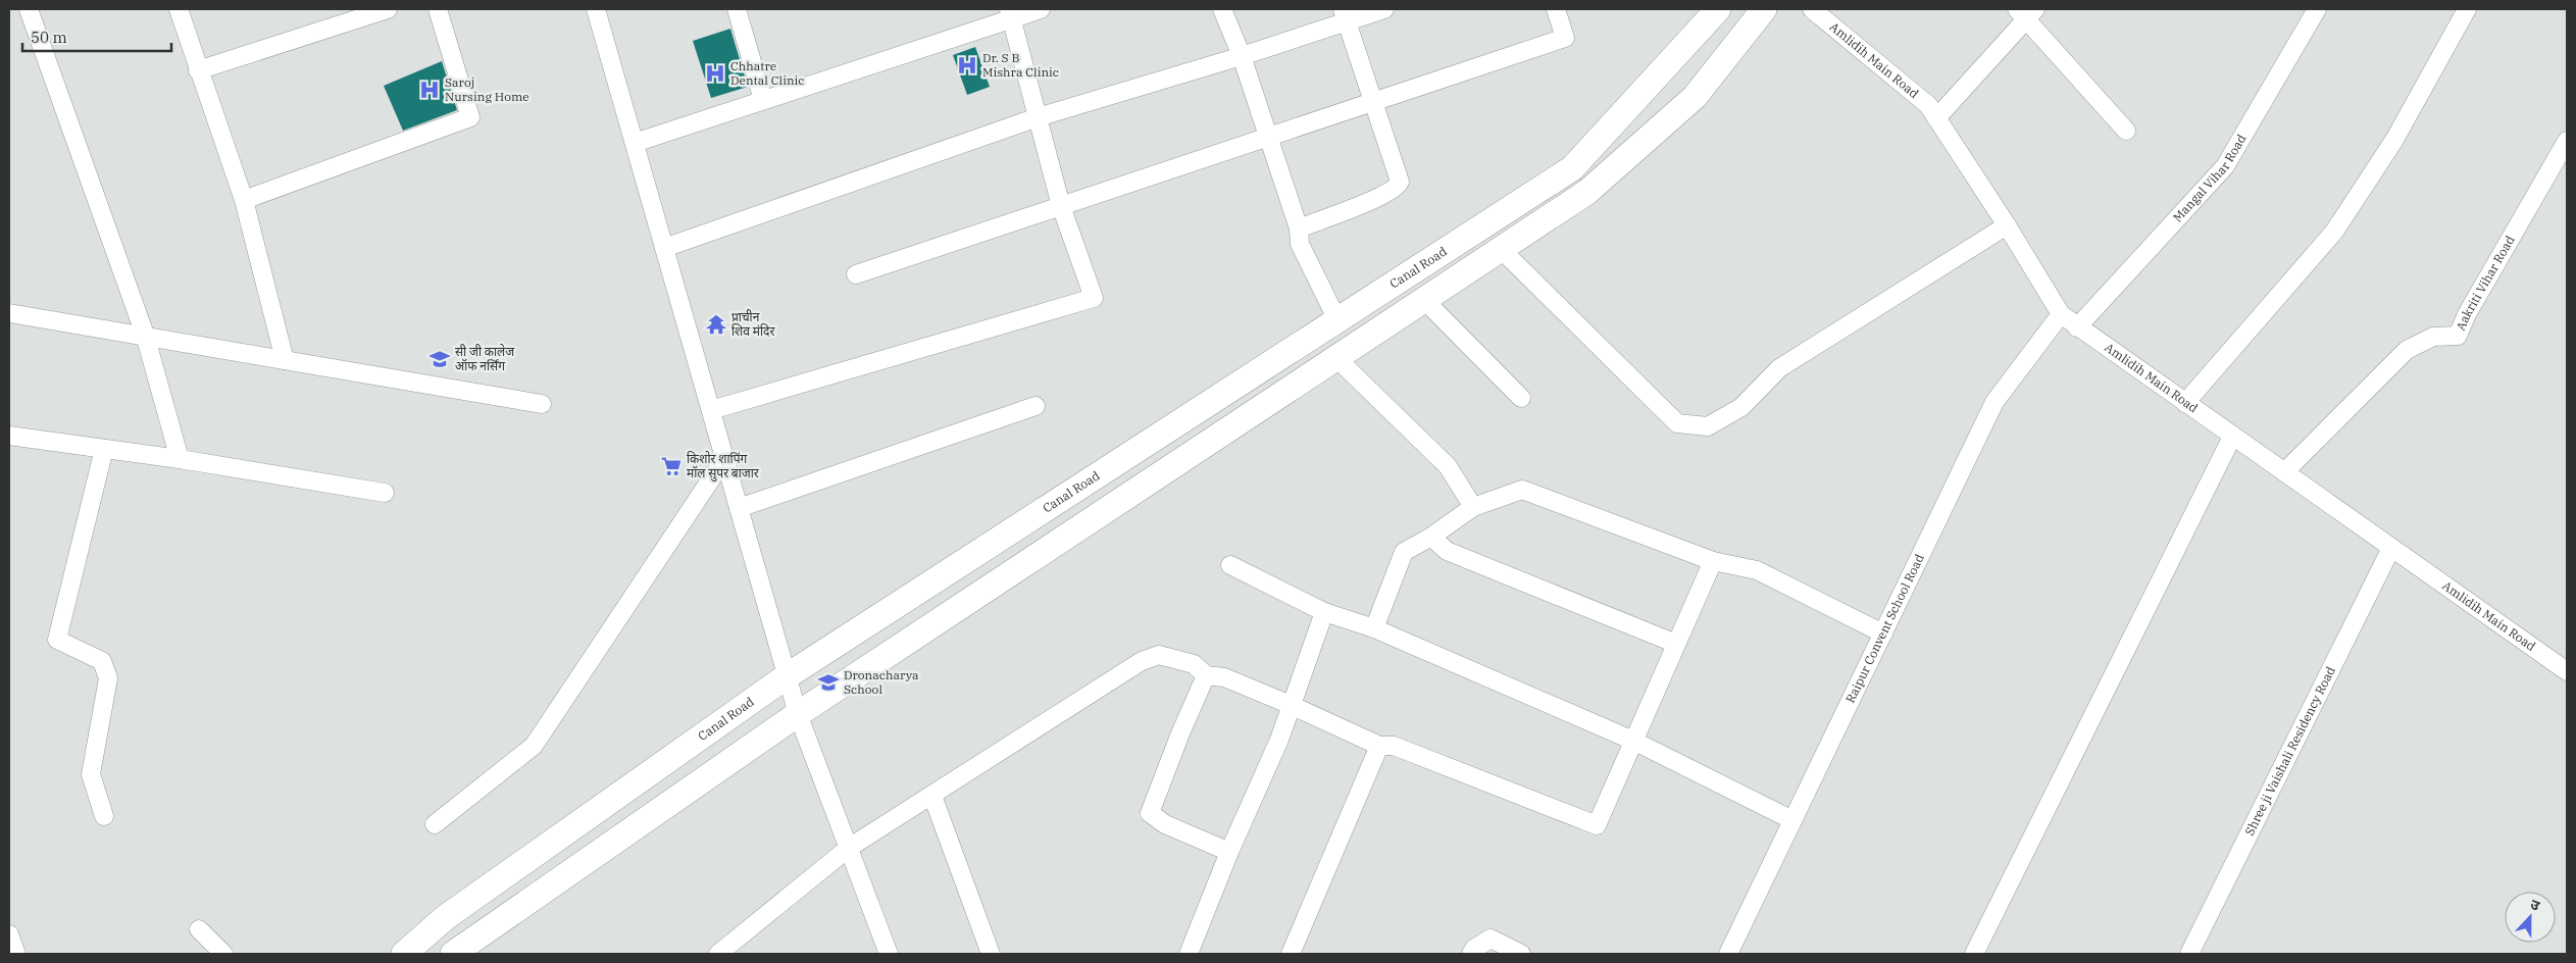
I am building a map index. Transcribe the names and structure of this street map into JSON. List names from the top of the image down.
{
  "streets": {
    "main road": ["Canal Road"],
    "street": [
      "Amlidih Main Road",
      "Mangal Vihar Road",
      "Aakriti Vihar Road",
      "Raipur Convent School Road",
      "Shree ji Vaishali Residency Road"
    ]
  },
  "crossings": [
    ["Amlidih Main Road", "Mangal Vihar Road"],
    ["Amlidih Main Road", "Aakriti Vihar Road"],
    ["Amlidih Main Road", "Raipur Convent School Road"],
    ["Amlidih Main Road", "Shree ji Vaishali Residency Road"]
  ],
  "places": {
    "hospital": ["Dr. S B Mishra Clinic", "Chhatre Dental Clinic", "Saroj Nursing Home"],
    "temple": ["प्राचीन शिव मंदिर"],
    "school or university": ["सी जी कालेज ऑफ नर्सिंग", "Dronacharya School"],
    "supermarket": ["किशोर शापिंग मॉल सुपर बाजार"]
  },
  "scale_bar": "50 m",
  "north": "top"
}
